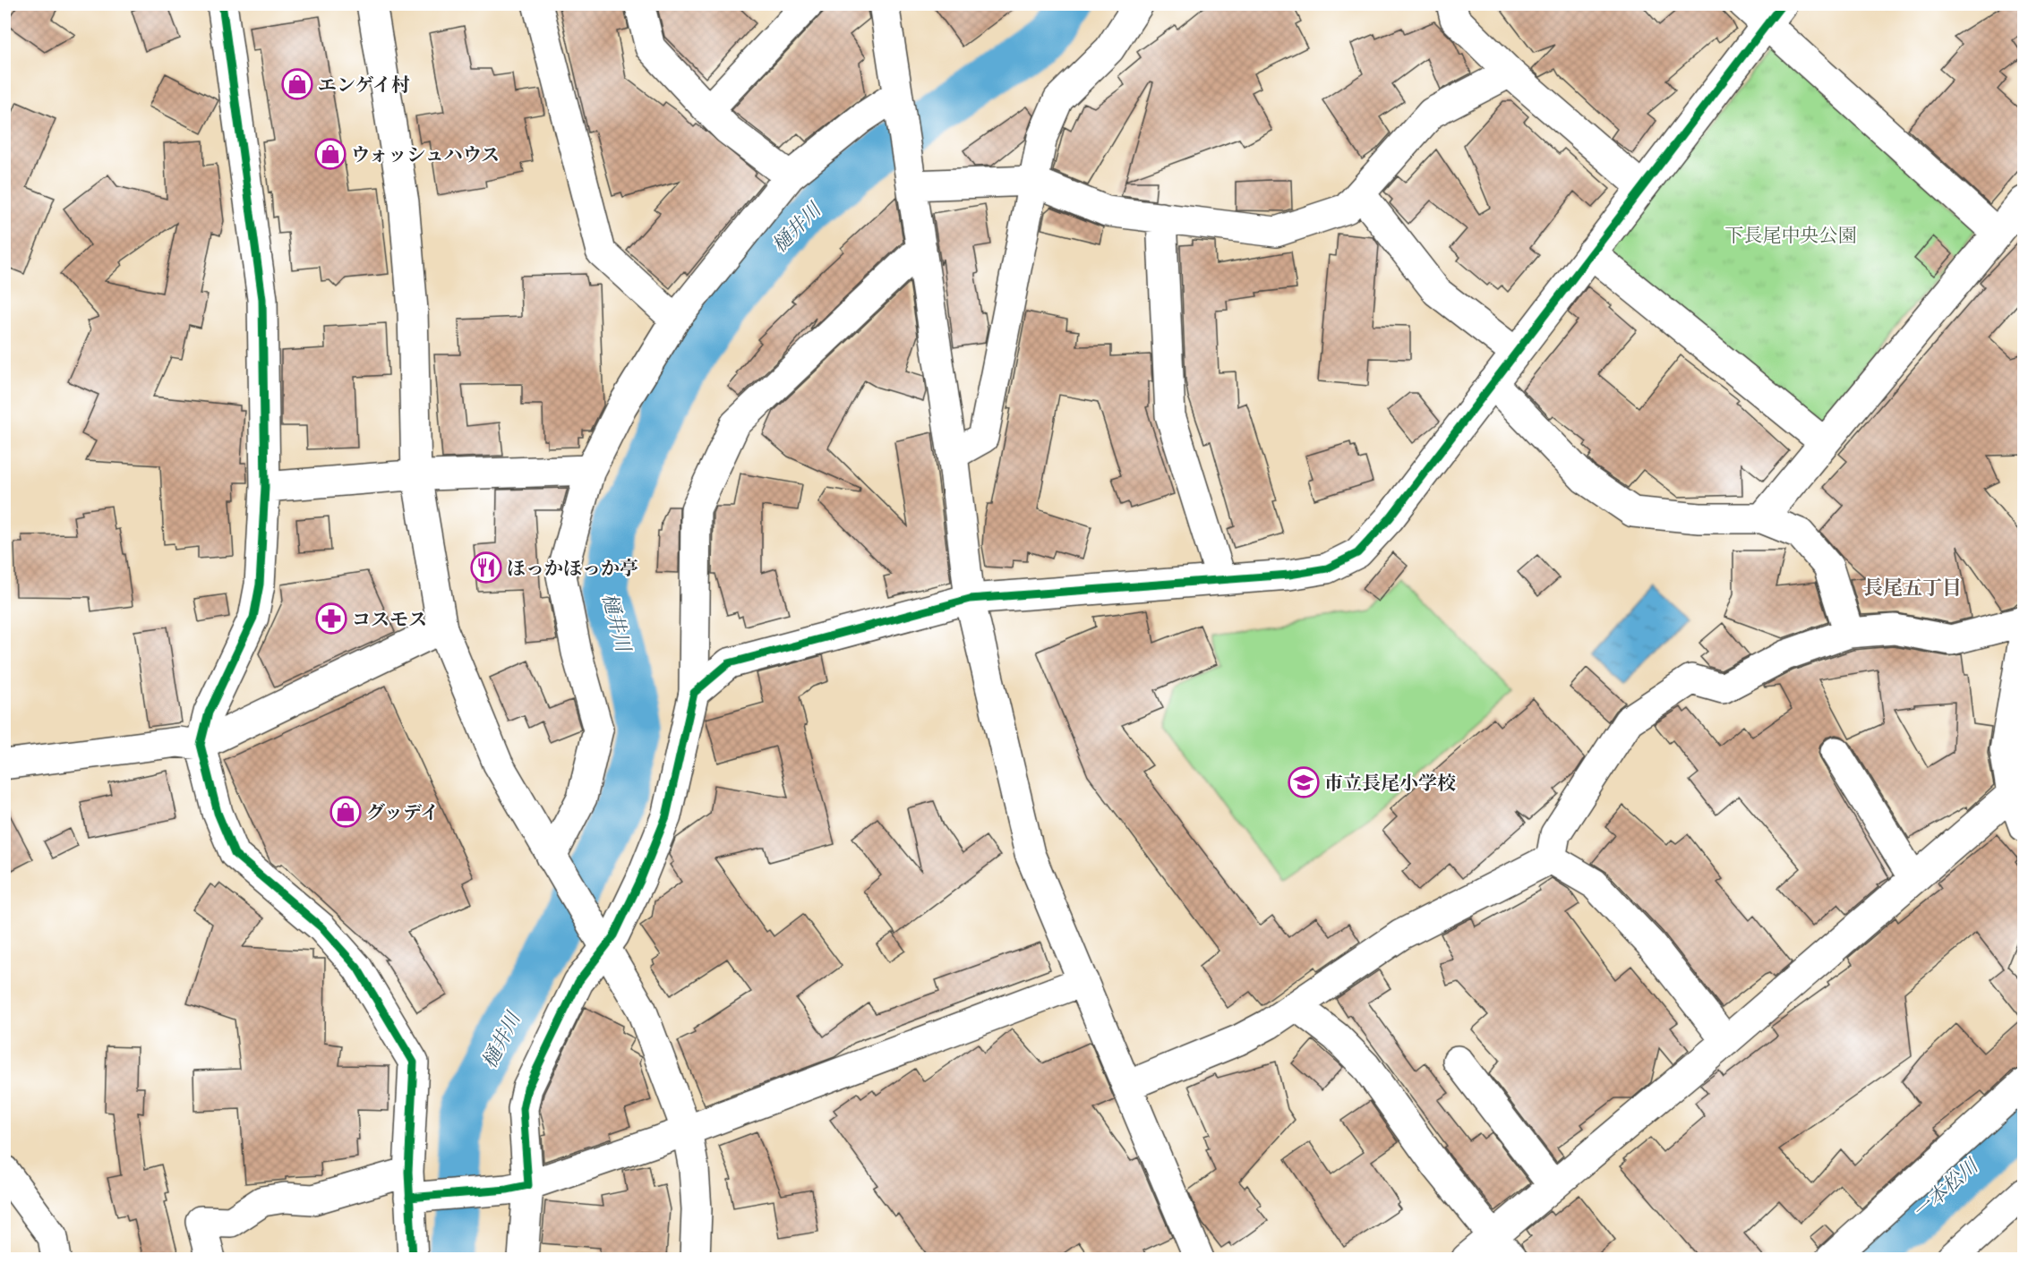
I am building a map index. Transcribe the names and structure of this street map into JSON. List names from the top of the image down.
{
  "districts": ["長尾五丁目"],
  "water": ["樋井川", "一本松川"],
  "parks": ["下長尾中央公園"],
  "places": {
    "shop": ["エンゲイ村", "ウォッシュハウス", "グッデイ"],
    "restaurant": ["ほっかほっか亭"],
    "pharmacy": ["コスモス"],
    "school or university": ["市立長尾小学校"]
  }
}
